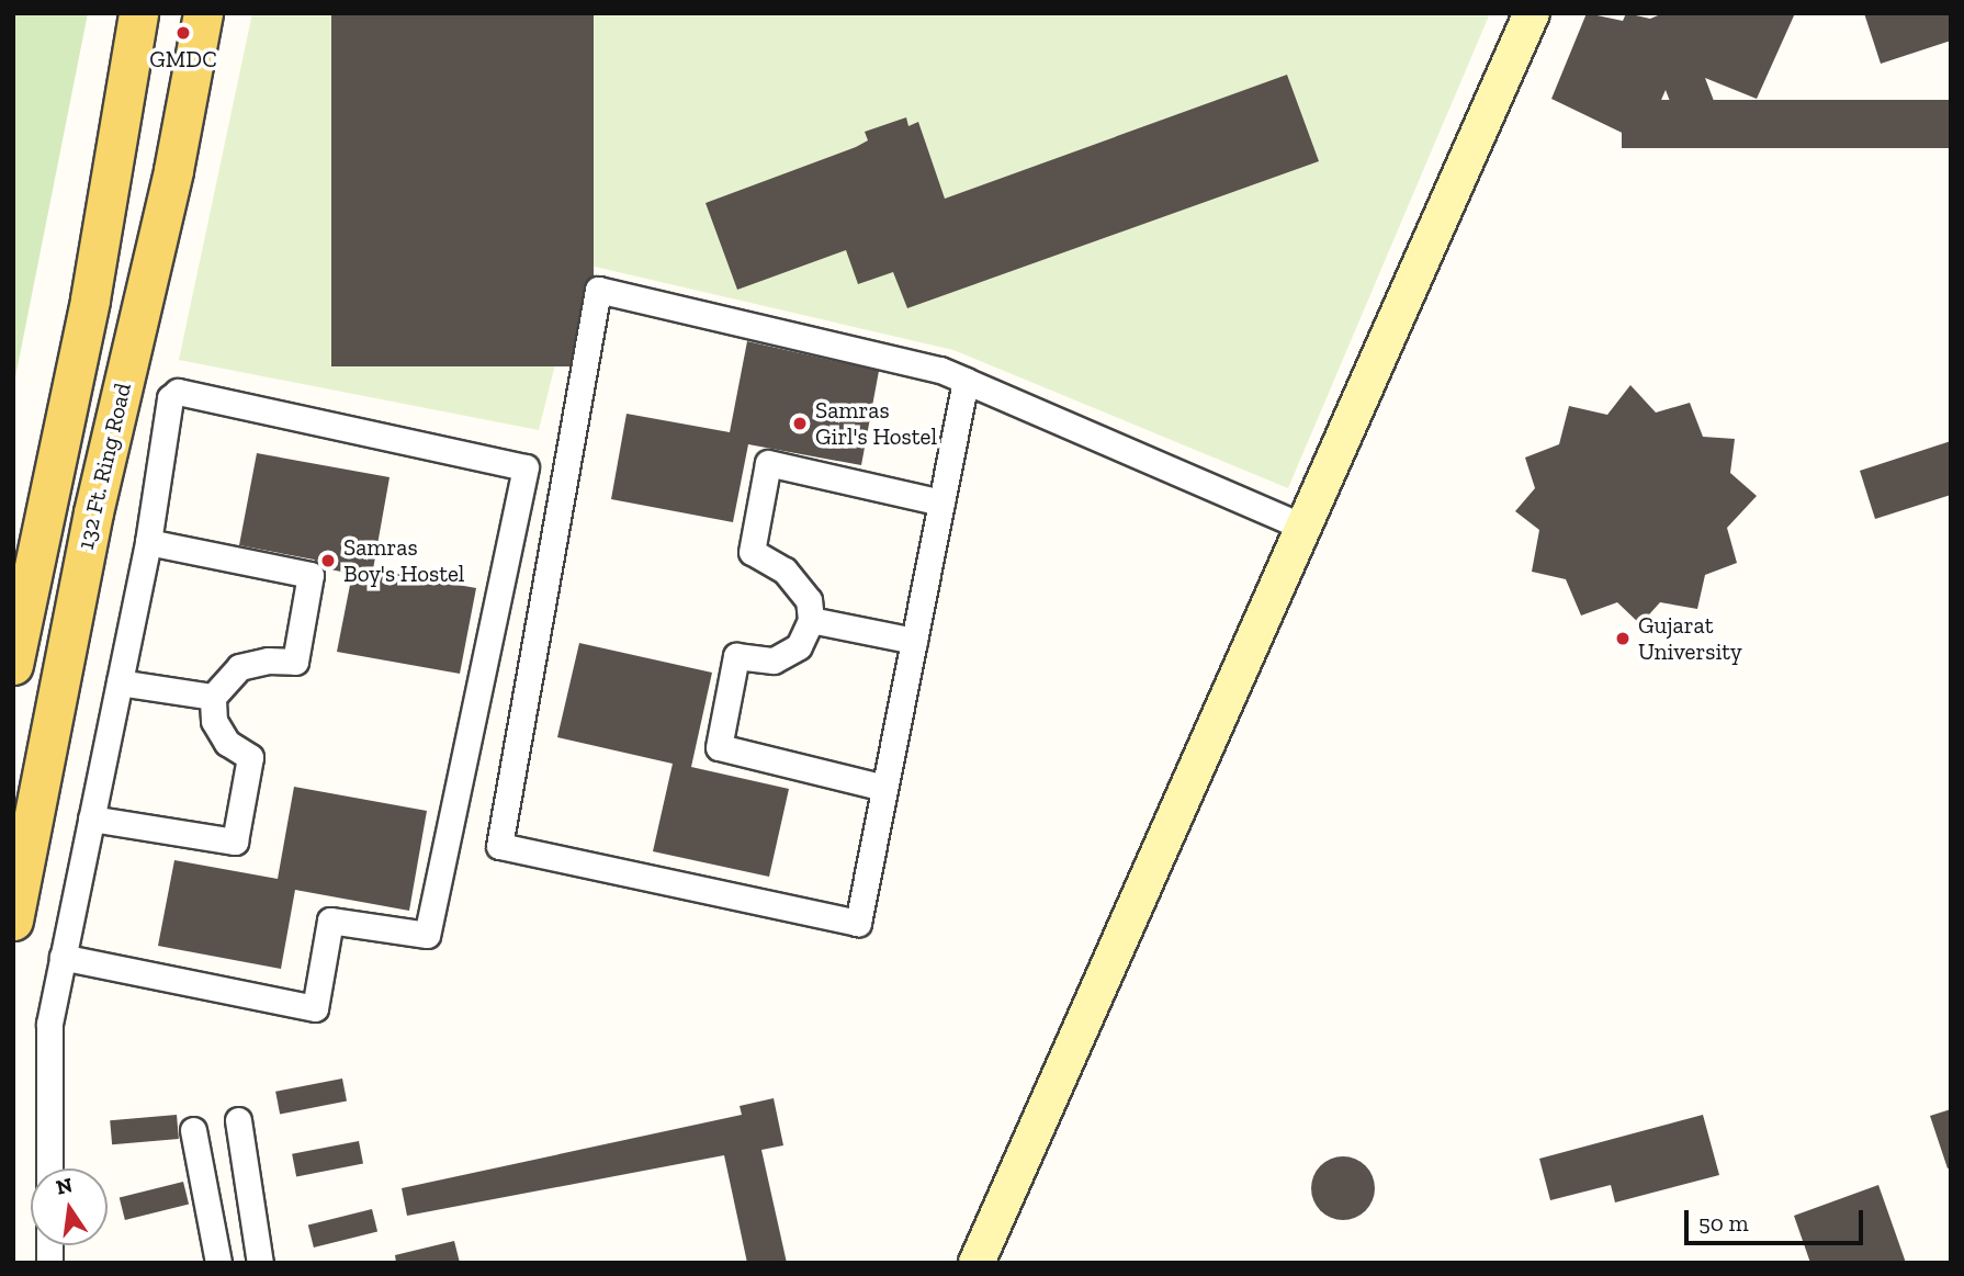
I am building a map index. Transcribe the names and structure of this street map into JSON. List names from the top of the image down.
{
  "streets": {
    "main road": ["132 Ft. Ring Road"]
  },
  "places": [
    "GMDC",
    "Samras Girl's Hostel",
    "Samras Boy's Hostel",
    "Gujarat University"
  ],
  "scale_bar": "50 m",
  "north": "top"
}
